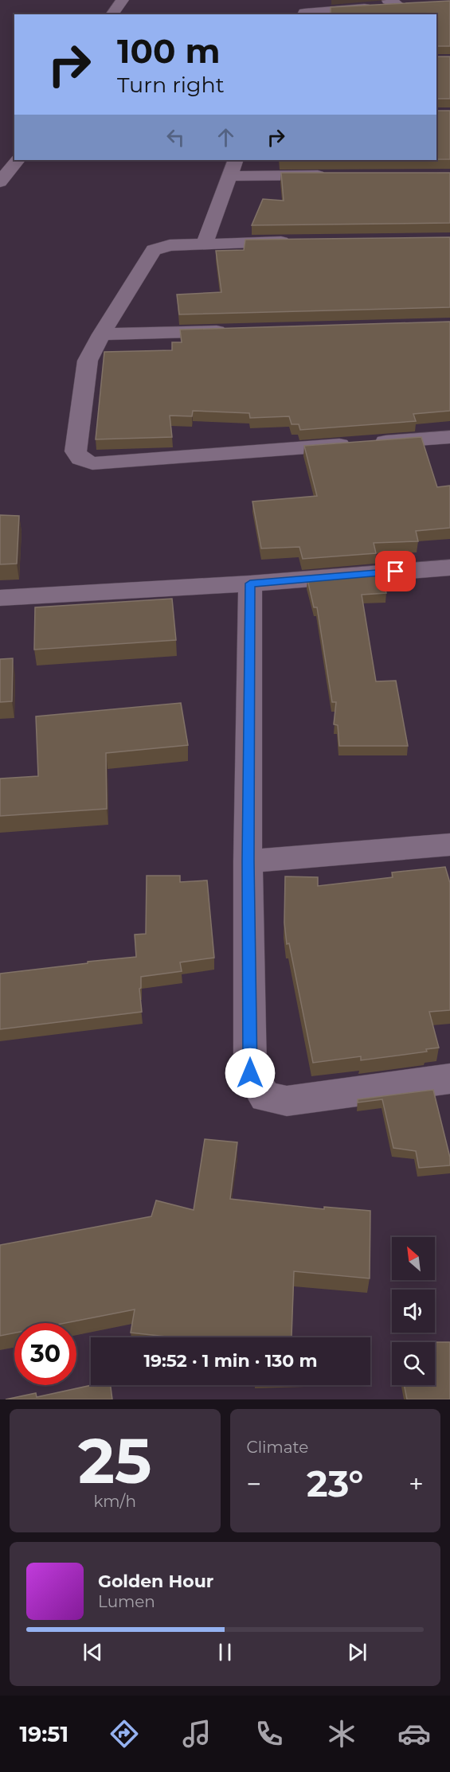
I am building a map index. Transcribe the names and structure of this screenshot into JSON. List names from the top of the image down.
{
  "north": "top left",
  "page": {
    "turn": ["100 m", "Turn right"],
    "limit": "30",
    "trip": "19:52 · 1 min · 130 m",
    "tile": [
      ["25", "km/h"],
      "Climate"
    ],
    "heat": ["−", "23°", "+"],
    "song": ["Golden Hour", "Lumen"],
    "tabs": "19:51"
  }
}
